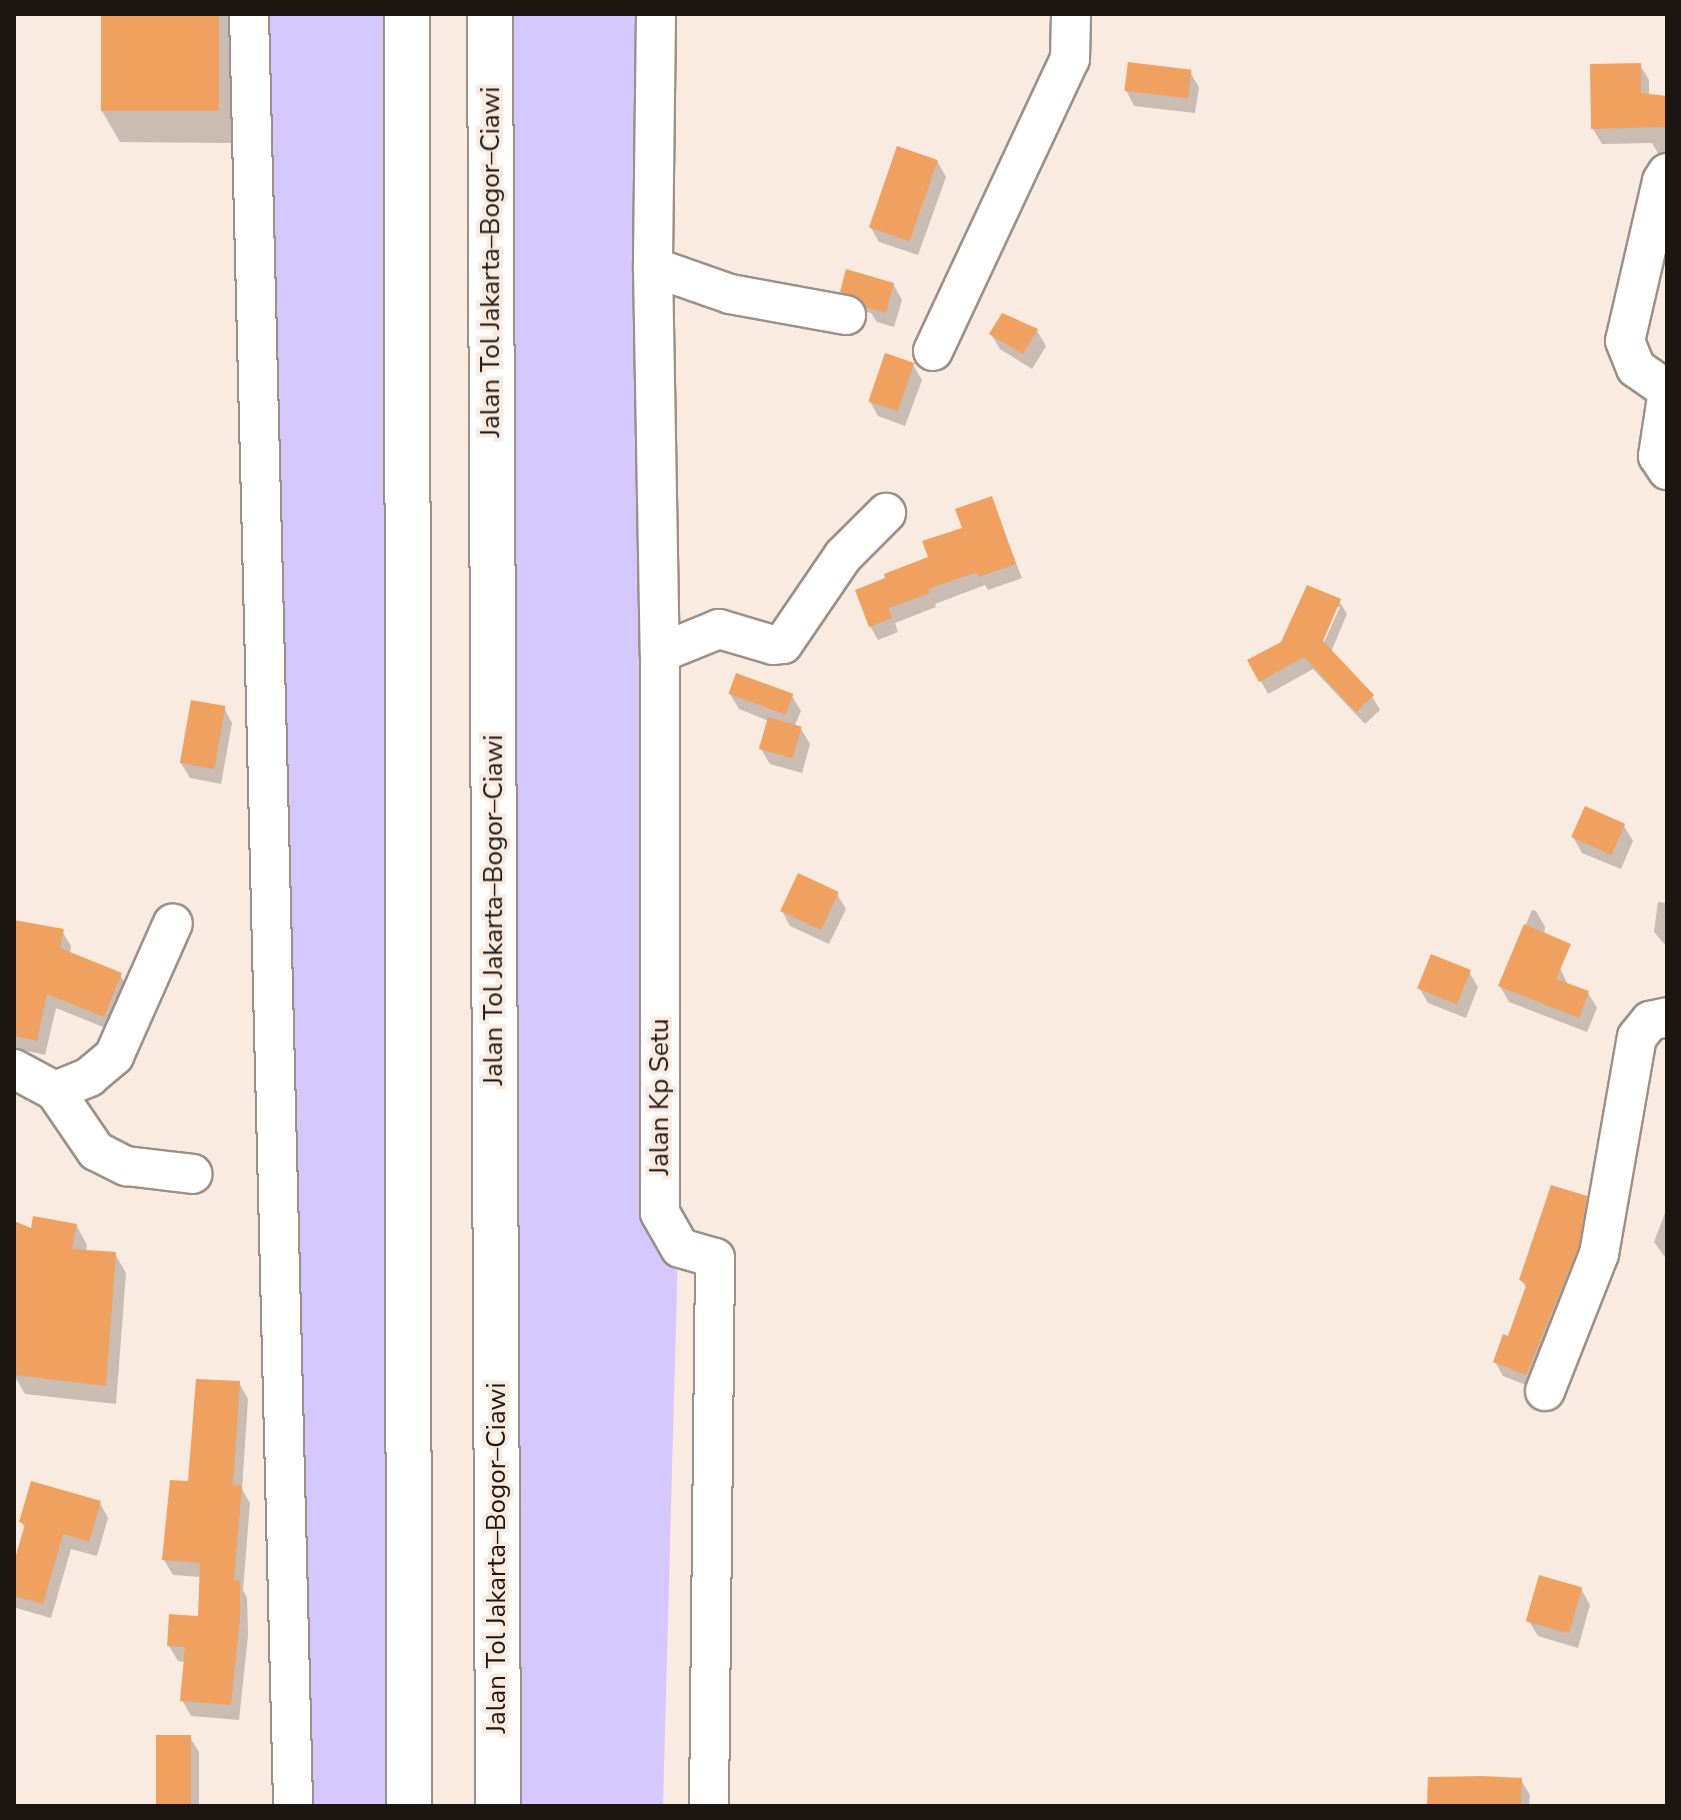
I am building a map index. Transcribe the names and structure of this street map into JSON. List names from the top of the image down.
{
  "streets": {
    "highway": ["Jalan Tol Jakarta–Bogor–Ciawi"],
    "street": ["Jalan Kp Setu"]
  }
}
